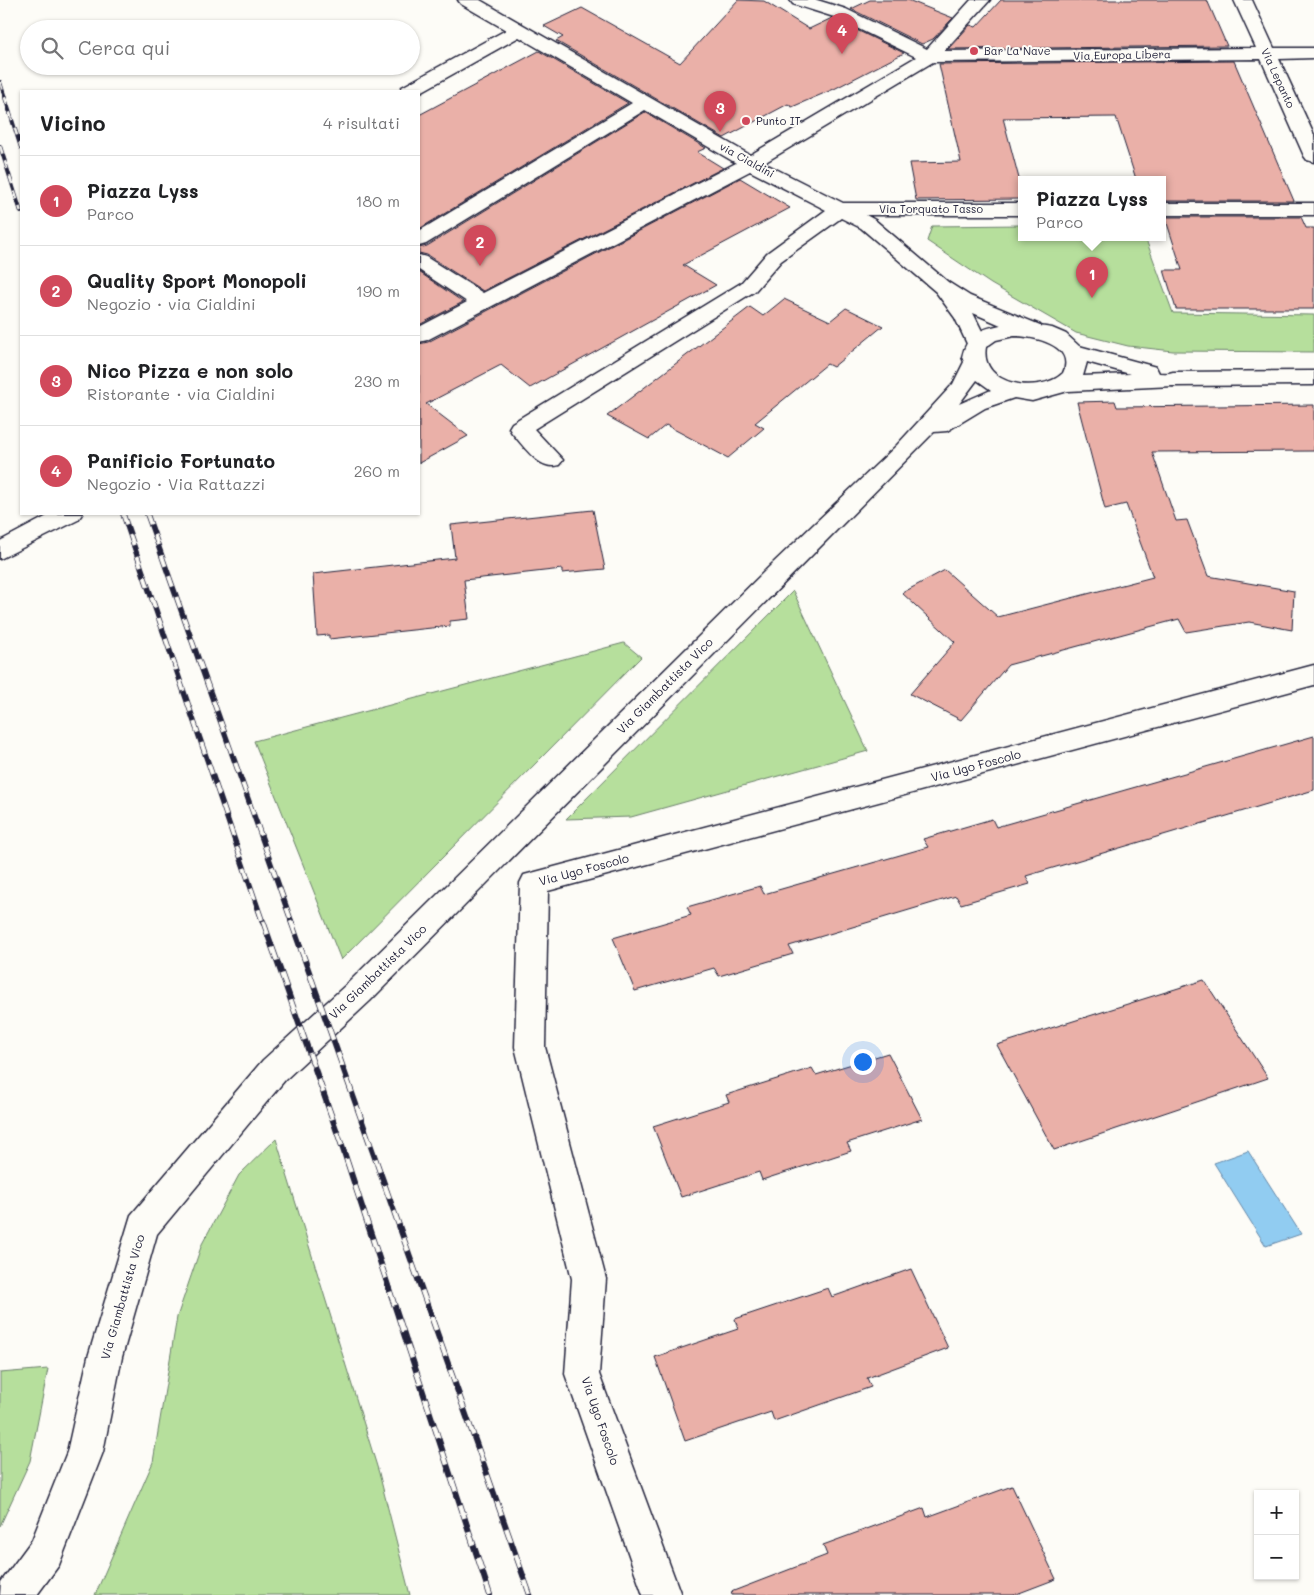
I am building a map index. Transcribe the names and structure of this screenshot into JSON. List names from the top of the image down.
{
  "streets": {
    "street": [
      "Via Europa Libera",
      "Via Lepanto",
      "via Cialdini",
      "Via Torquato Tasso",
      "Via Giambattista Vico",
      "Via Ugo Foscolo"
    ]
  },
  "crossings": [
    ["Via Europa Libera", "Via Lepanto"],
    ["via Cialdini", "Via Torquato Tasso"],
    ["via Cialdini", "Via Giambattista Vico"]
  ],
  "places": ["Bar La Nave", "Punto IT"],
  "page": {
    "pins": [
      "4",
      "3",
      "2",
      "1"
    ],
    "search": "Cerca qui",
    "heading": ["Vicino", "4 risultati"],
    "list": [
      {
        "mark": "1",
        "name": "Piazza Lyss",
        "note": "Parco",
        "value": "180 m"
      },
      {
        "mark": "2",
        "name": "Quality Sport Monopoli",
        "note": "Negozio · via Cialdini",
        "value": "190 m"
      },
      {
        "mark": "3",
        "name": "Nico Pizza e non solo",
        "note": "Ristorante · via Cialdini",
        "value": "230 m"
      },
      {
        "mark": "4",
        "name": "Panificio Fortunato",
        "note": "Negozio · Via Rattazzi",
        "value": "260 m"
      }
    ],
    "popup": ["Piazza Lyss", "Parco"],
    "map_buttons": ["+", "−"]
  }
}
